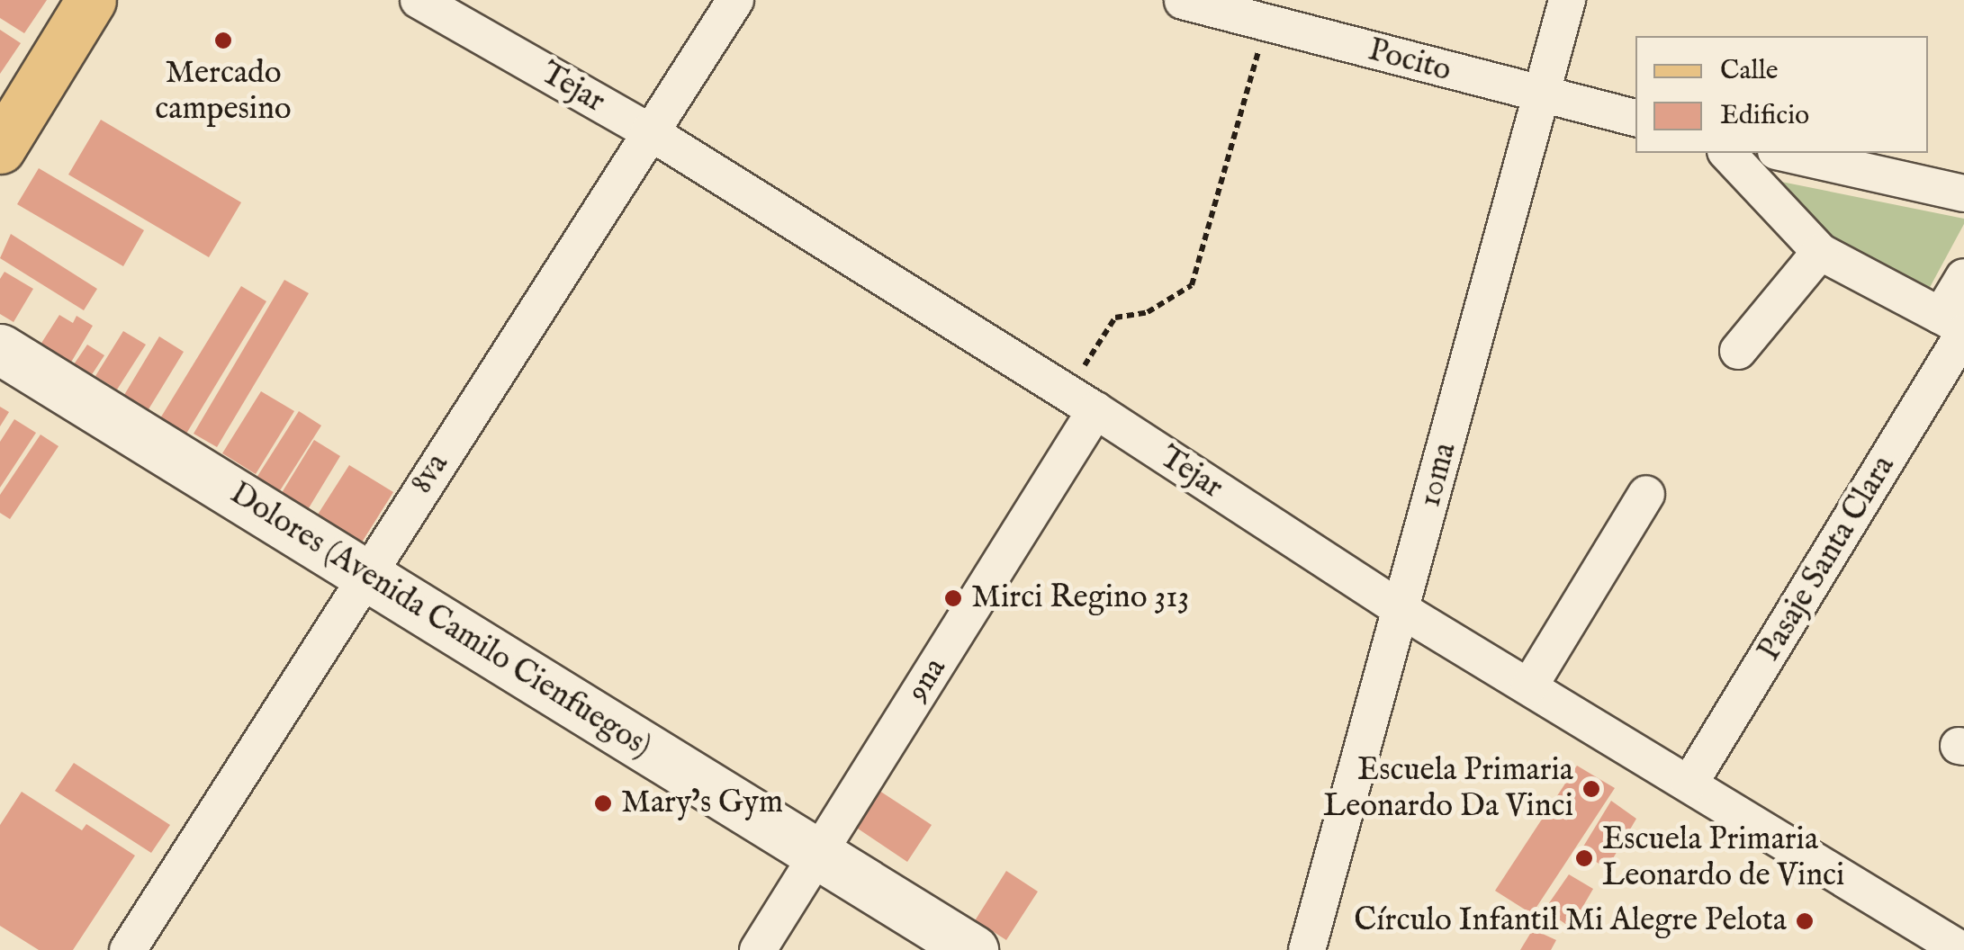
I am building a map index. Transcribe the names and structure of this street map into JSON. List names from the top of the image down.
{
  "streets": {
    "main road": ["Dolores (Avenida Camilo Cienfuegos)"],
    "street": [
      "Pocito",
      "Tejar",
      "8va",
      "10ma",
      "Pasaje Santa Clara",
      "9na"
    ]
  },
  "crossings": [
    ["Pocito", "10ma"],
    ["Tejar", "8va"],
    ["Tejar", "10ma"],
    ["Tejar", "Pasaje Santa Clara"],
    ["Tejar", "9na"],
    ["8va", "Dolores (Avenida Camilo Cienfuegos)"],
    ["Dolores (Avenida Camilo Cienfuegos)", "9na"]
  ],
  "places": [
    "Mercado campesino",
    "Mirci Regino 313",
    "Escuela Primaria Leonardo Da Vinci",
    "Mary’s Gym",
    "Escuela Primaria Leonardo de Vinci",
    "Círculo Infantil Mi Alegre Pelota"
  ],
  "legend": ["Calle", "Edificio"]
}
